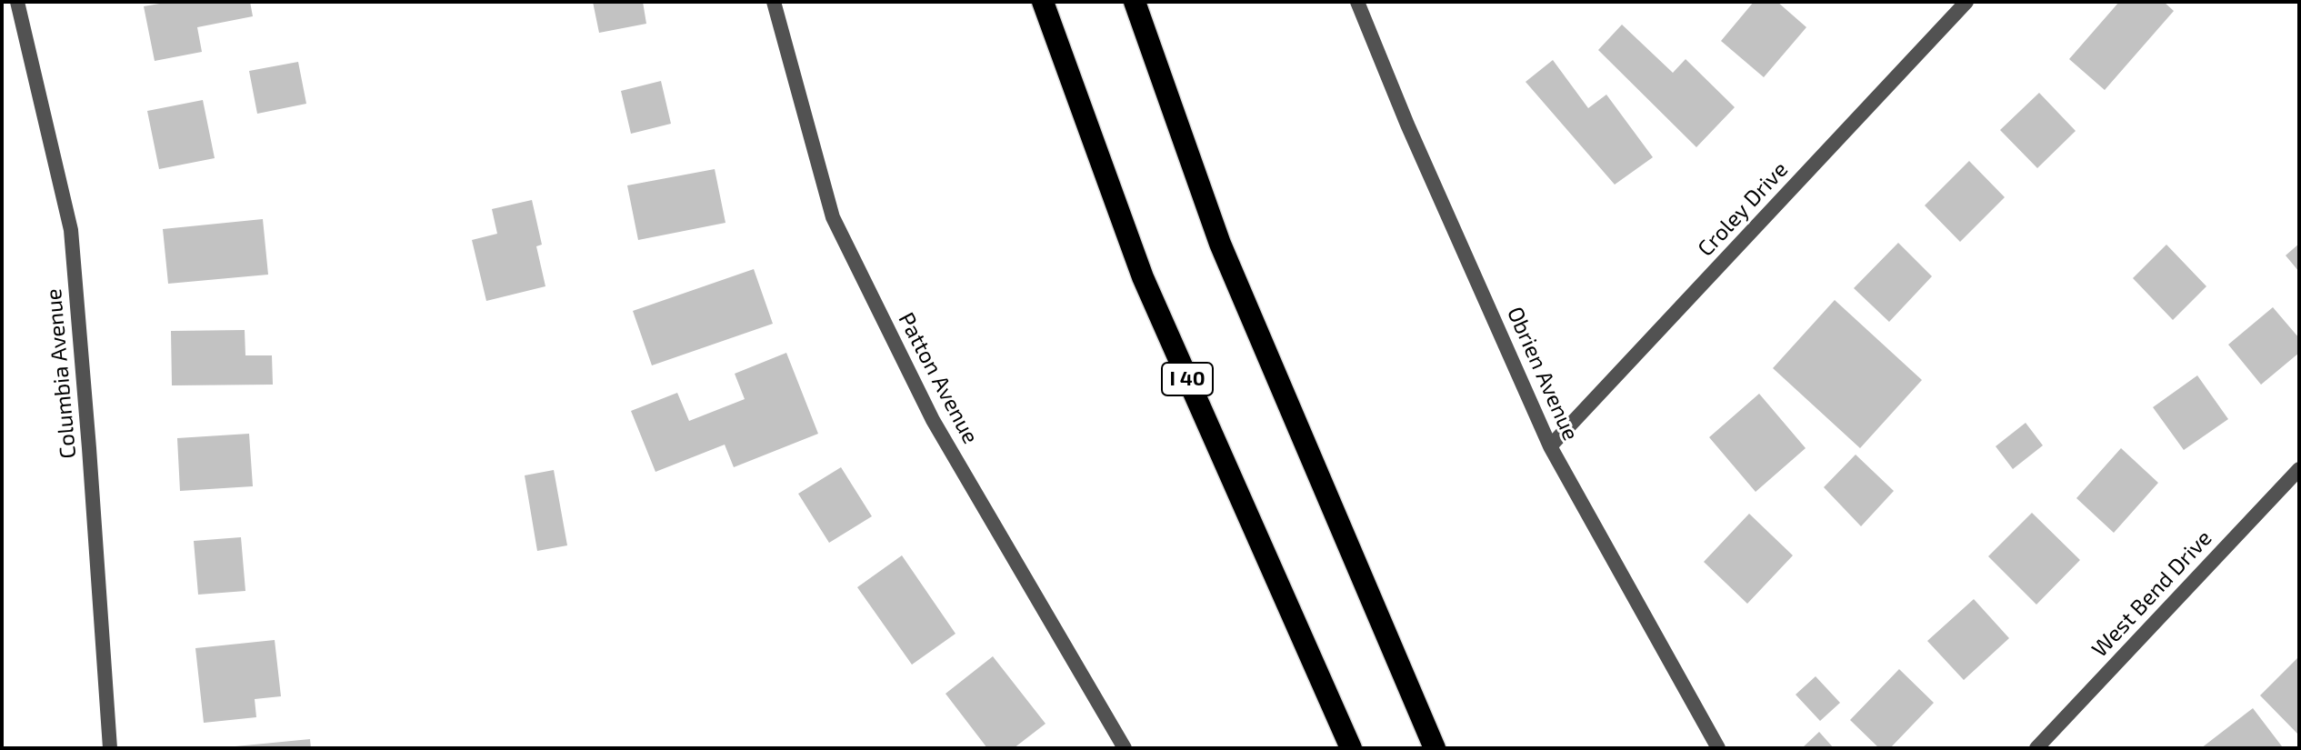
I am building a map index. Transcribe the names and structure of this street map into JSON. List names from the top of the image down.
{
  "streets": {
    "highway": ["I 40"],
    "street": [
      "Croley Drive",
      "Columbia Avenue",
      "Obrien Avenue",
      "Patton Avenue",
      "West Bend Drive"
    ]
  },
  "crossings": [
    ["Croley Drive", "Obrien Avenue"]
  ]
}
